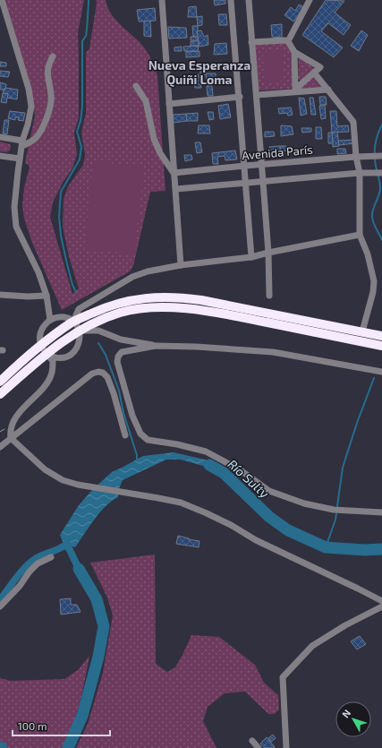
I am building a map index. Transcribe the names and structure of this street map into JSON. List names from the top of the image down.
{
  "streets": {
    "street": ["Avenida París"]
  },
  "districts": ["Nueva Esperanza Quiñi Loma"],
  "water": ["Río Sulty"],
  "scale_bar": "100 m",
  "north": "top left"
}
